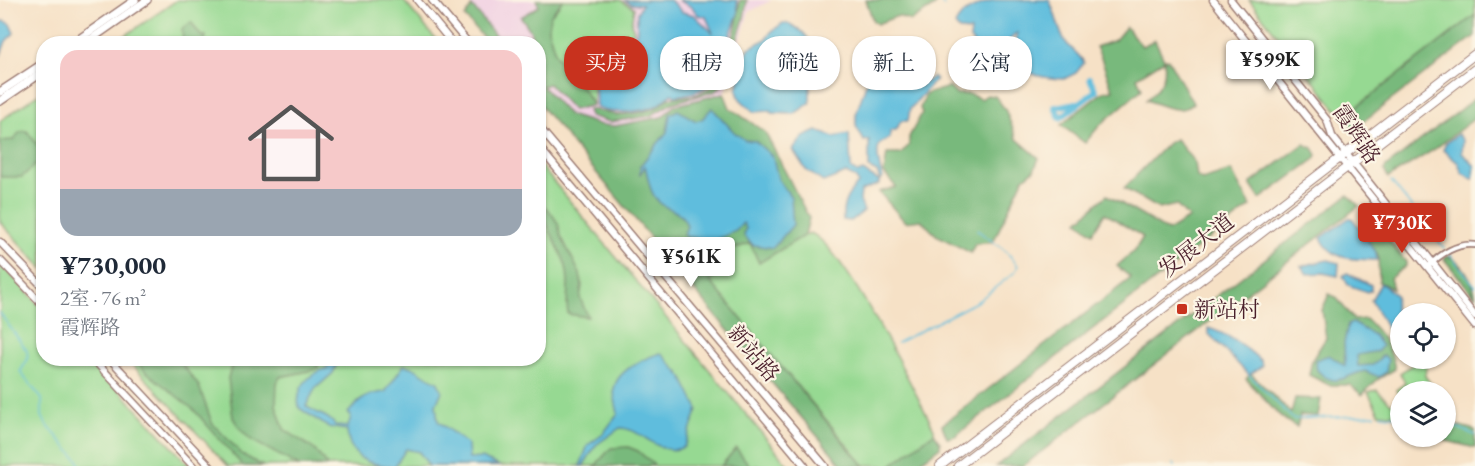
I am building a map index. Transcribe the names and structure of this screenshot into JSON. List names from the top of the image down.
{
  "streets": {
    "main road": ["发展大道"],
    "street": ["霞辉路", "新站路"]
  },
  "crossings": [
    ["霞辉路", "发展大道"]
  ],
  "places": {
    "transit": ["新站村"]
  },
  "page": {
    "chip": [
      "买房",
      "租房",
      "筛选",
      "新上",
      "公寓"
    ],
    "list": [
      {
        "name": "¥730,000",
        "note": "2室 · 76 m² · 霞辉路"
      }
    ],
    "price": ["¥599K", "¥730K", "¥561K"]
  }
}
